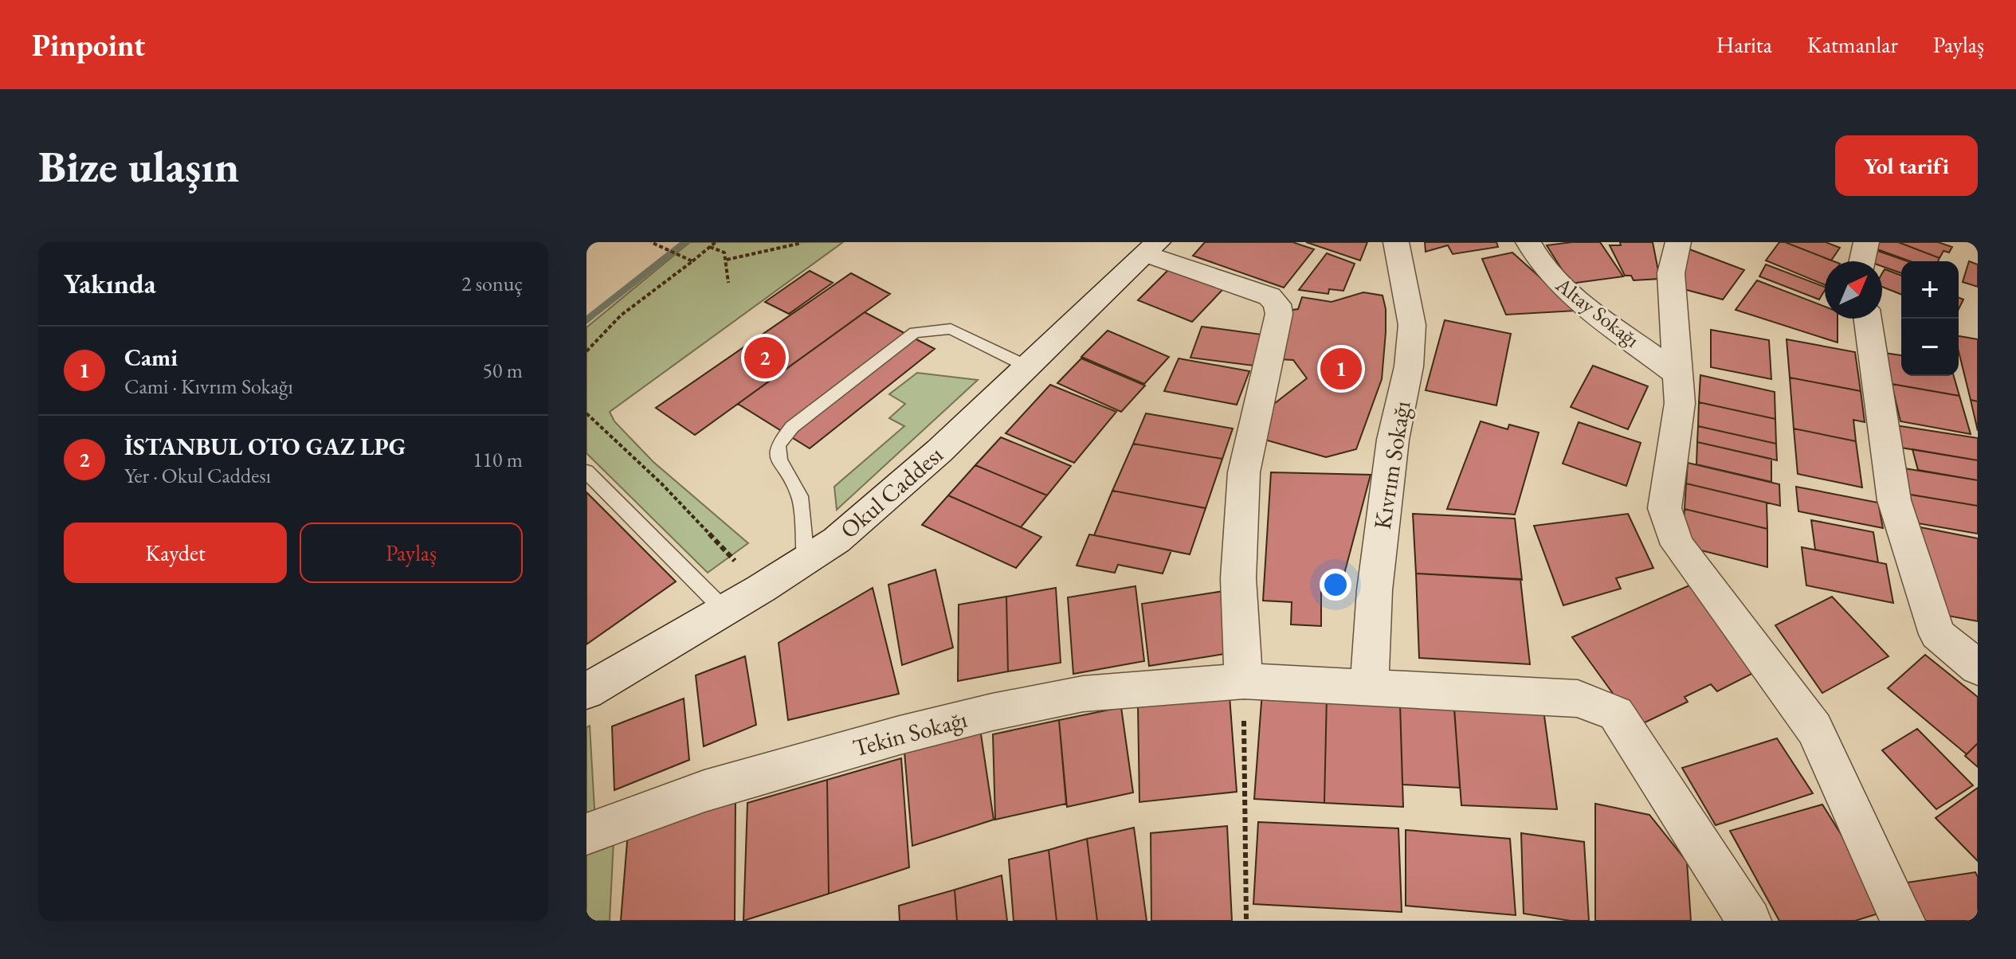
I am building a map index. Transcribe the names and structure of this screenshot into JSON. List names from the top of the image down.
{
  "streets": {
    "street": [
      "Altay Sokağı",
      "Kıvrım Sokağı",
      "Okul Caddesı",
      "Tekin Sokağı"
    ]
  },
  "crossings": [
    ["Kıvrım Sokağı", "Tekin Sokağı"]
  ],
  "north": "top right",
  "page": {
    "header": "Pinpoint",
    "nav": ["Harita", "Katmanlar", "Paylaş"],
    "buttons": [
      "Yol tarifi",
      ["Kaydet", "Paylaş"]
    ],
    "title": "Bize ulaşın",
    "heading": ["Yakında", "2 sonuç"],
    "map_buttons": ["+", "−"],
    "list": [
      {
        "mark": "1",
        "name": "Cami",
        "note": "Cami · Kıvrım Sokağı",
        "value": "50 m"
      },
      {
        "mark": "2",
        "name": "İSTANBUL OTO GAZ LPG",
        "note": "Yer · Okul Caddesı",
        "value": "110 m"
      }
    ],
    "pins": ["2", "1"]
  }
}
